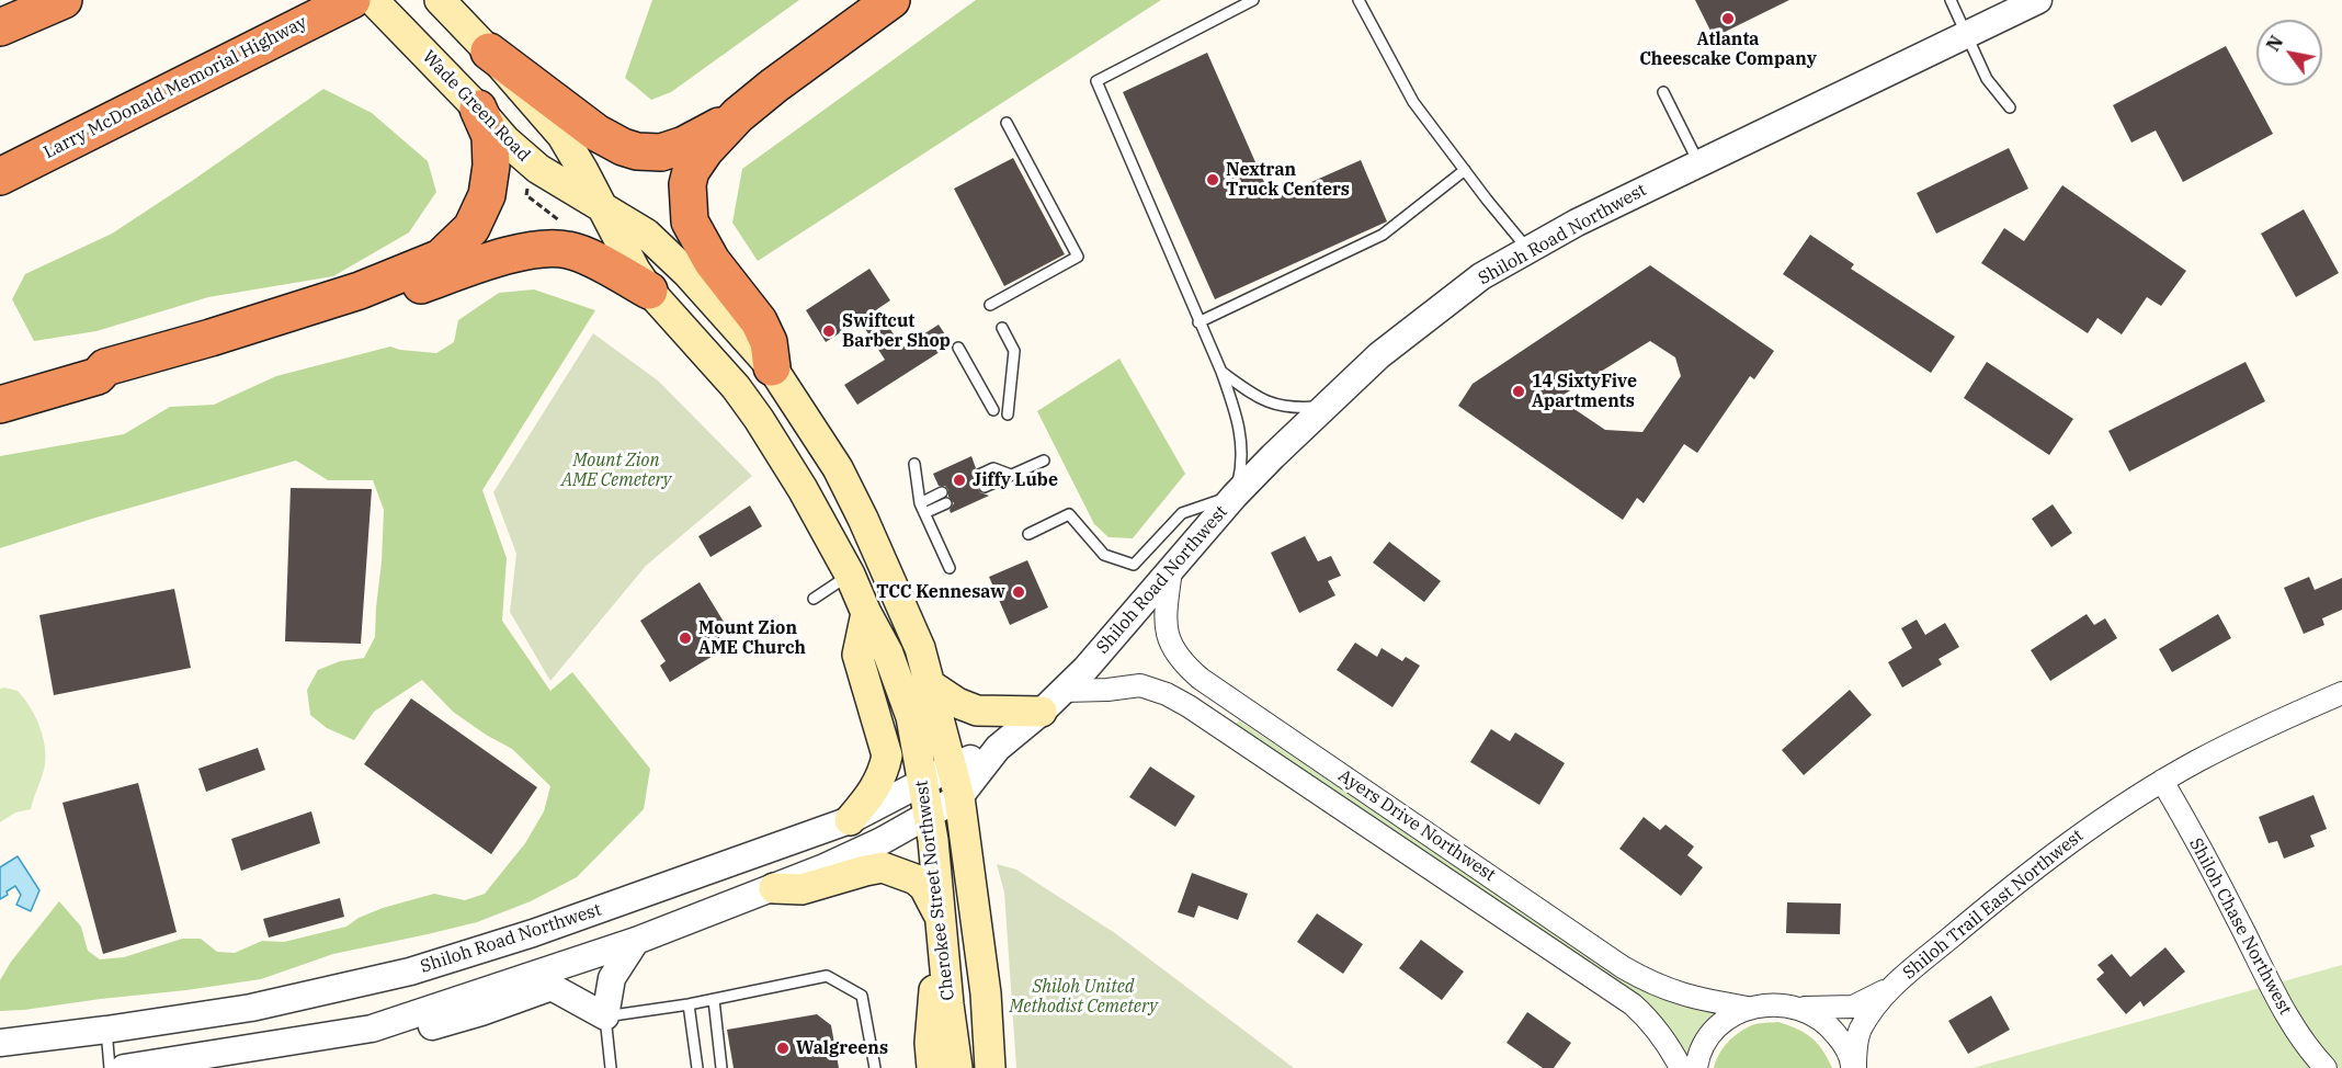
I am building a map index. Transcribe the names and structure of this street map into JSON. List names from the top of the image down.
{
  "streets": {
    "highway": ["Larry McDonald Memorial Highway"],
    "main road": ["Wade Green Road", "Cherokee Street Northwest"],
    "street": [
      "Shiloh Road Northwest",
      "Ayers Drive Northwest",
      "Shiloh Trail East Northwest",
      "Shiloh Chase Northwest"
    ]
  },
  "crossings": [
    ["Wade Green Road", "Cherokee Street Northwest"],
    ["Shiloh Road Northwest", "Ayers Drive Northwest"],
    ["Shiloh Road Northwest", "Cherokee Street Northwest"],
    ["Ayers Drive Northwest", "Shiloh Trail East Northwest"],
    ["Shiloh Trail East Northwest", "Shiloh Chase Northwest"]
  ],
  "parks": ["Mount Zion AME Cemetery", "Shiloh United Methodist Cemetery"],
  "places": [
    "Atlanta Cheescake Company",
    "Nextran Truck Centers",
    "Swiftcut Barber Shop",
    "14 SixtyFive Apartments",
    "Jiffy Lube",
    "TCC Kennesaw",
    "Mount Zion AME Church",
    "Walgreens"
  ],
  "north": "top left"
}
